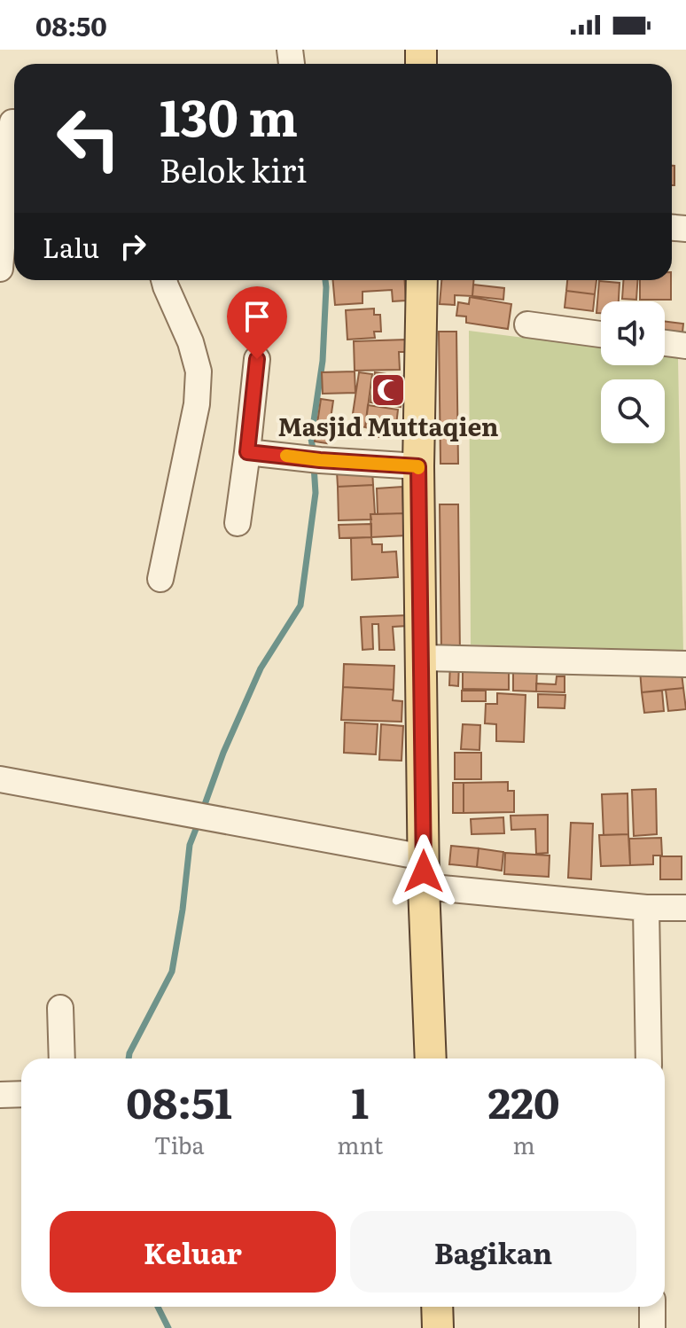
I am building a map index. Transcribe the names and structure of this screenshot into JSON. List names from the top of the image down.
{
  "places": {
    "mosque": ["Masjid Muttaqien"]
  },
  "page": {
    "status": "08:50",
    "turn": ["130 m", "Belok kiri"],
    "then": "Lalu",
    "eta": [
      "08:51",
      "Tiba",
      "1",
      "mnt",
      "220",
      "m"
    ],
    "buttons": ["Keluar", "Bagikan"]
  }
}
